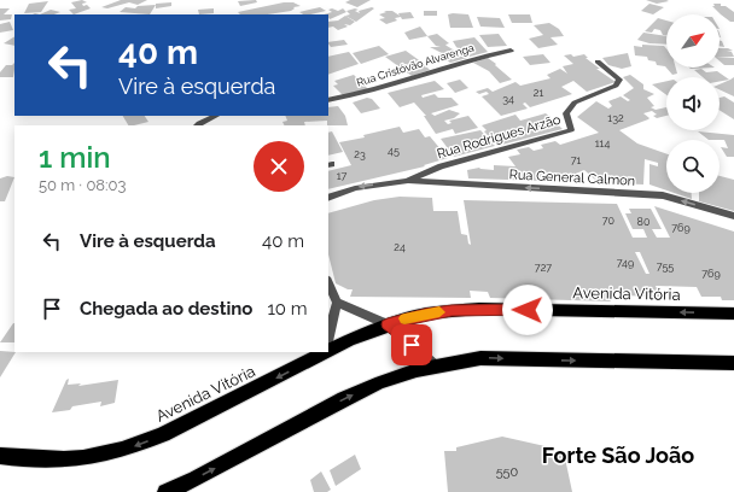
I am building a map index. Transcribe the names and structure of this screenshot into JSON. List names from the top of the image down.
{
  "streets": {
    "main road": ["Avenida Vitória"],
    "street": ["Rua Cristóvão Alvarenga", "Rua Rodrigues Arzão", "Rua General Calmon"]
  },
  "crossings": [
    ["Rua Rodrigues Arzão", "Rua General Calmon"]
  ],
  "one_way": ["Rua General Calmon"],
  "districts": ["Forte São João"],
  "house_numbers": [
    "21",
    "34",
    "132",
    "114",
    "45",
    "23",
    "71",
    "17",
    "70",
    "80",
    "769",
    "24",
    "749",
    "755",
    "727",
    "769",
    "550"
  ],
  "north": "top right",
  "page": {
    "turn": ["40 m", "Vire à esquerda"],
    "heading": ["1 min", "50 m · 08:03"],
    "list": [
      {
        "name": "Vire à esquerda",
        "value": "40 m"
      },
      {
        "name": "Chegada ao destino",
        "value": "10 m"
      }
    ]
  }
}
